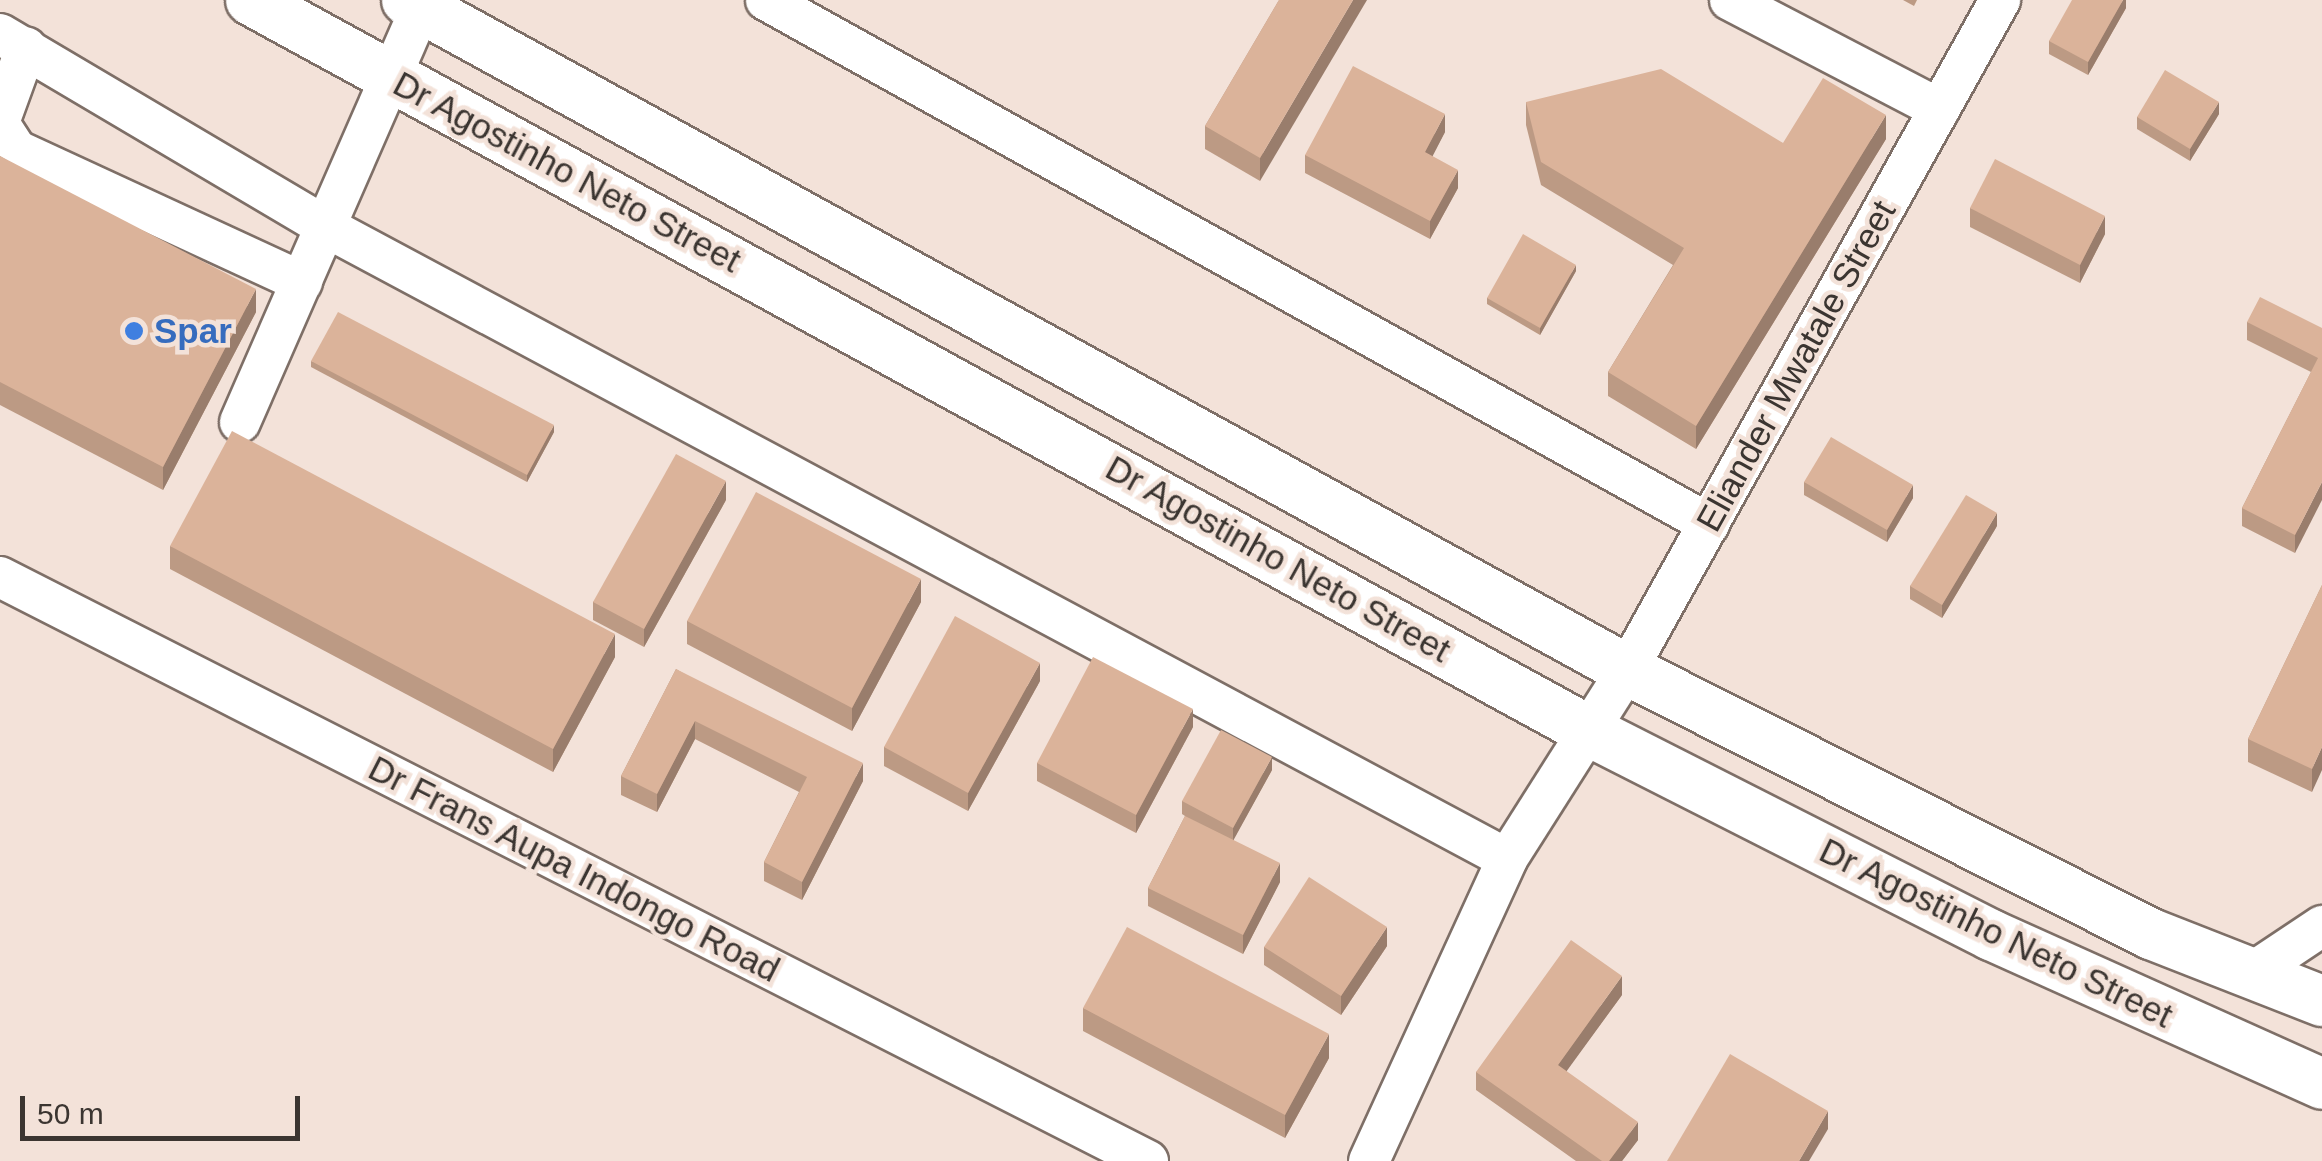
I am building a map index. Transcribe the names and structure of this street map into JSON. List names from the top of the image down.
{
  "streets": {
    "main road": ["Dr Agostinho Neto Street"],
    "street": ["Eliander Mwatale Street", "Dr Frans Aupa Indongo Road"]
  },
  "crossings": [
    ["Dr Agostinho Neto Street", "Eliander Mwatale Street"]
  ],
  "places": ["Spar"],
  "scale_bar": "50 m"
}
